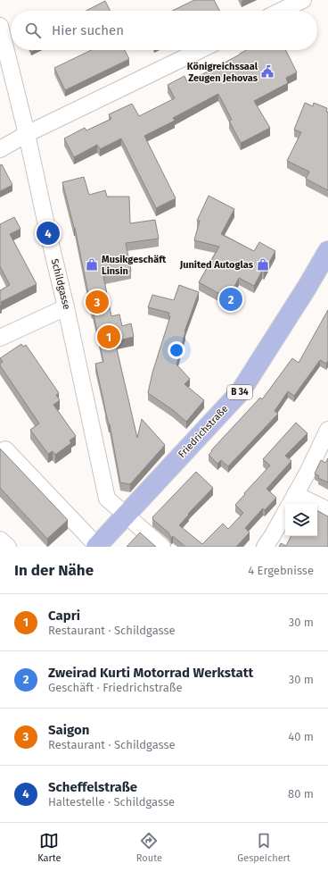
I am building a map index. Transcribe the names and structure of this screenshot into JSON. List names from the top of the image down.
{
  "streets": {
    "main road": ["B 34", "Friedrichstraße"],
    "street": ["Schildgasse"]
  },
  "crossings": [
    ["Schildgasse", "Friedrichstraße"]
  ],
  "places": {
    "public building": ["Königreichssaal Zeugen Jehovas"],
    "shop": ["Musikgeschäft Linsin", "Junited Autoglas"]
  },
  "page": {
    "search": "Hier suchen",
    "pins": [
      "4",
      "2",
      "3",
      "1"
    ],
    "heading": ["In der Nähe", "4 Ergebnisse"],
    "list": [
      {
        "mark": "1",
        "name": "Capri",
        "note": "Restaurant · Schildgasse",
        "value": "30 m"
      },
      {
        "mark": "2",
        "name": "Zweirad Kurti Motorrad Werkstatt",
        "note": "Geschäft · Friedrichstraße",
        "value": "30 m"
      },
      {
        "mark": "3",
        "name": "Saigon",
        "note": "Restaurant · Schildgasse",
        "value": "40 m"
      },
      {
        "mark": "4",
        "name": "Scheffelstraße",
        "note": "Haltestelle · Schildgasse",
        "value": "80 m"
      }
    ],
    "nav": ["Karte", "Route", "Gespeichert"]
  }
}
